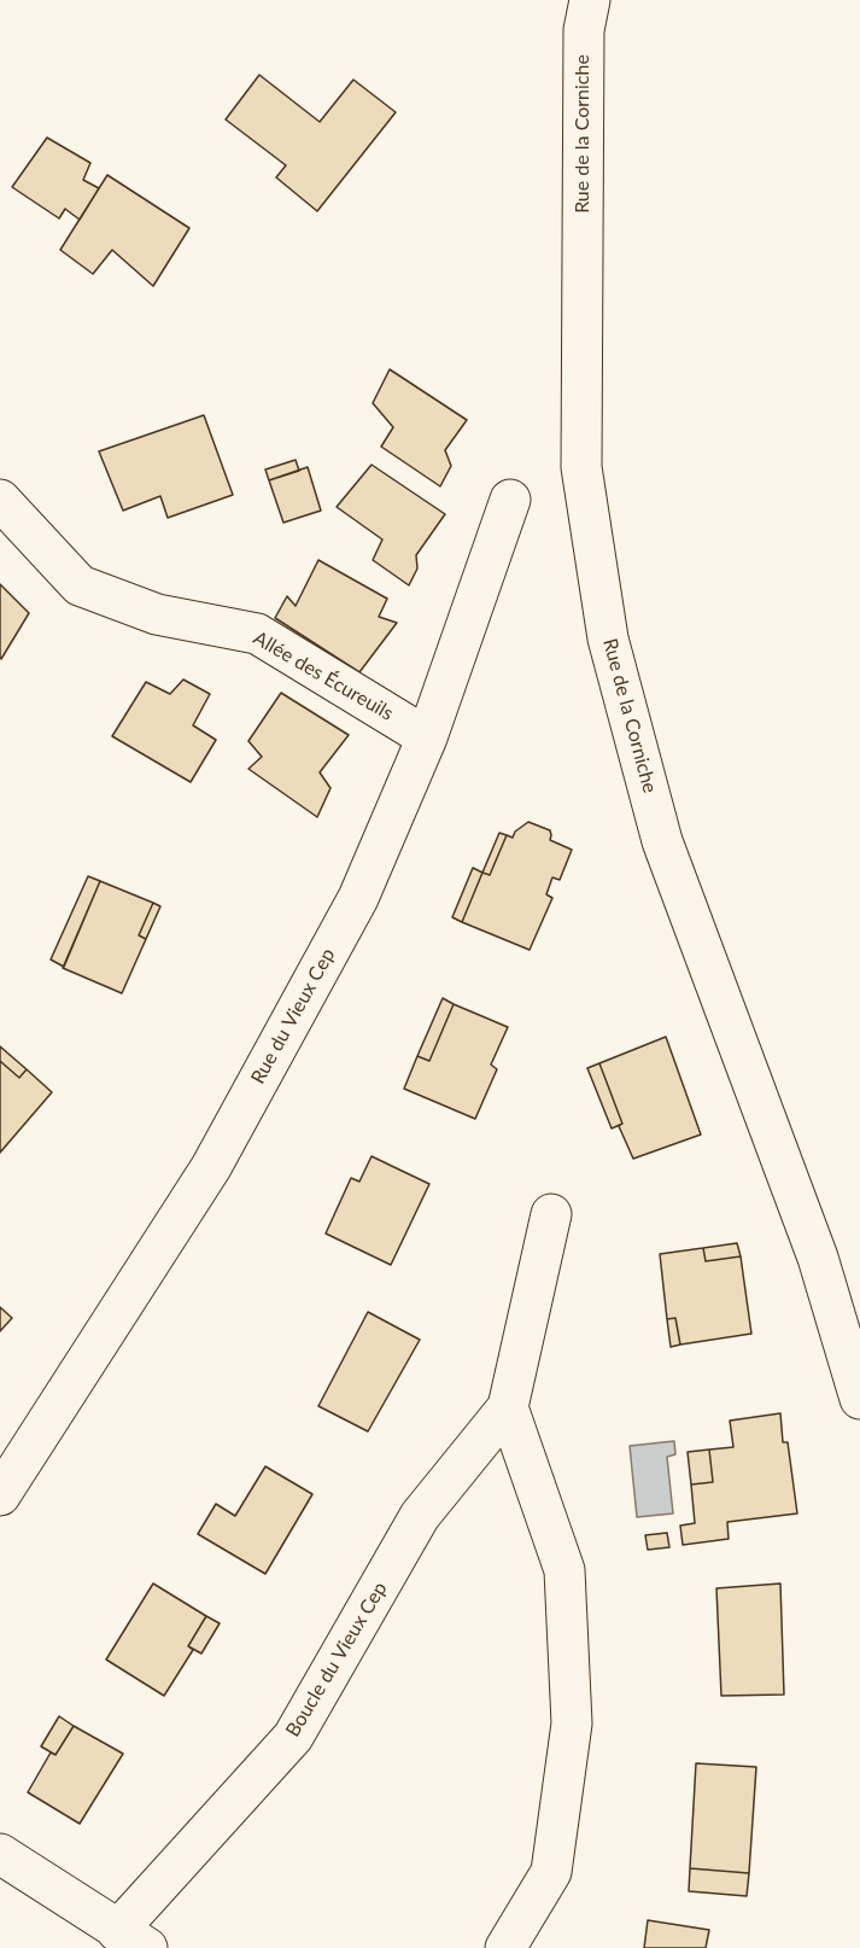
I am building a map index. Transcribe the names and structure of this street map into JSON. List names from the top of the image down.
{
  "streets": {
    "street": [
      "Rue de la Corniche",
      "Allée des Écureuils",
      "Rue du Vieux Cep",
      "Boucle du Vieux Cep"
    ]
  },
  "crossings": [
    ["Allée des Écureuils", "Rue du Vieux Cep"]
  ]
}
